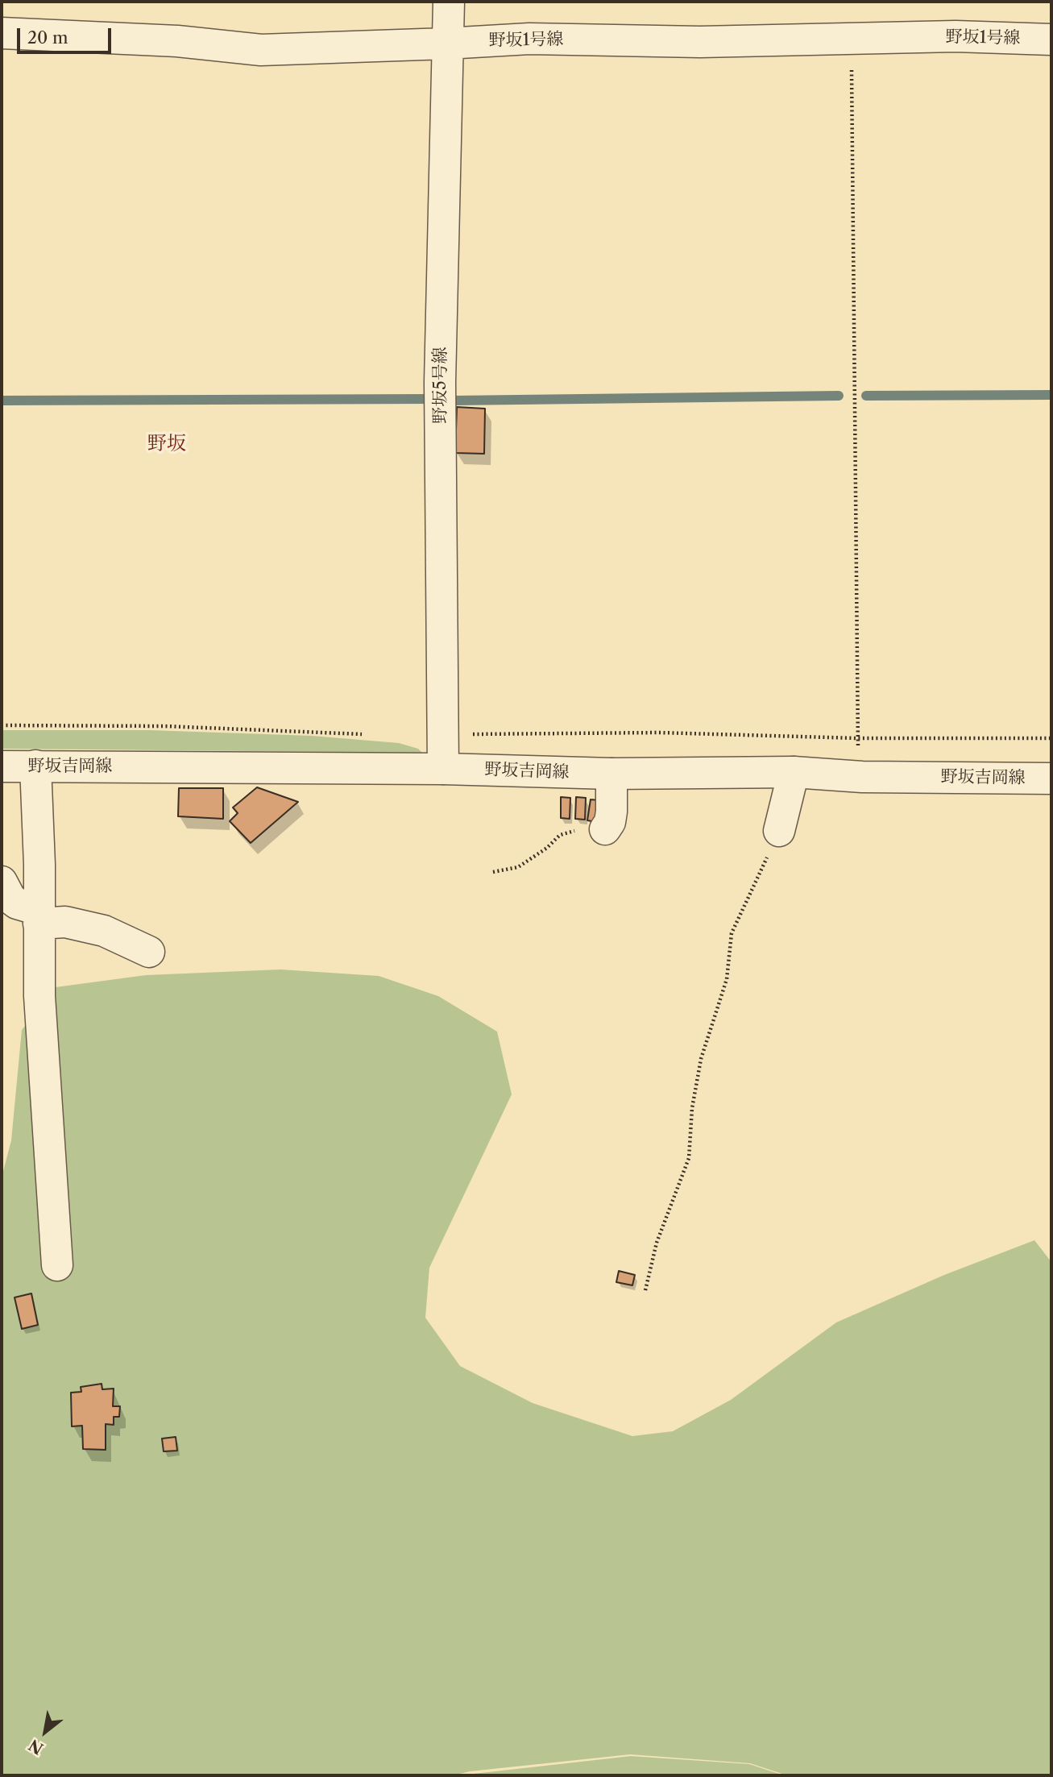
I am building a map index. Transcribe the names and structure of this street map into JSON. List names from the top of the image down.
{
  "streets": {
    "street": ["野坂1号線", "野坂5号線", "野坂吉岡線"]
  },
  "crossings": [
    ["野坂1号線", "野坂5号線"],
    ["野坂5号線", "野坂吉岡線"]
  ],
  "districts": ["野坂"],
  "scale_bar": "20 m",
  "north": "bottom left"
}
